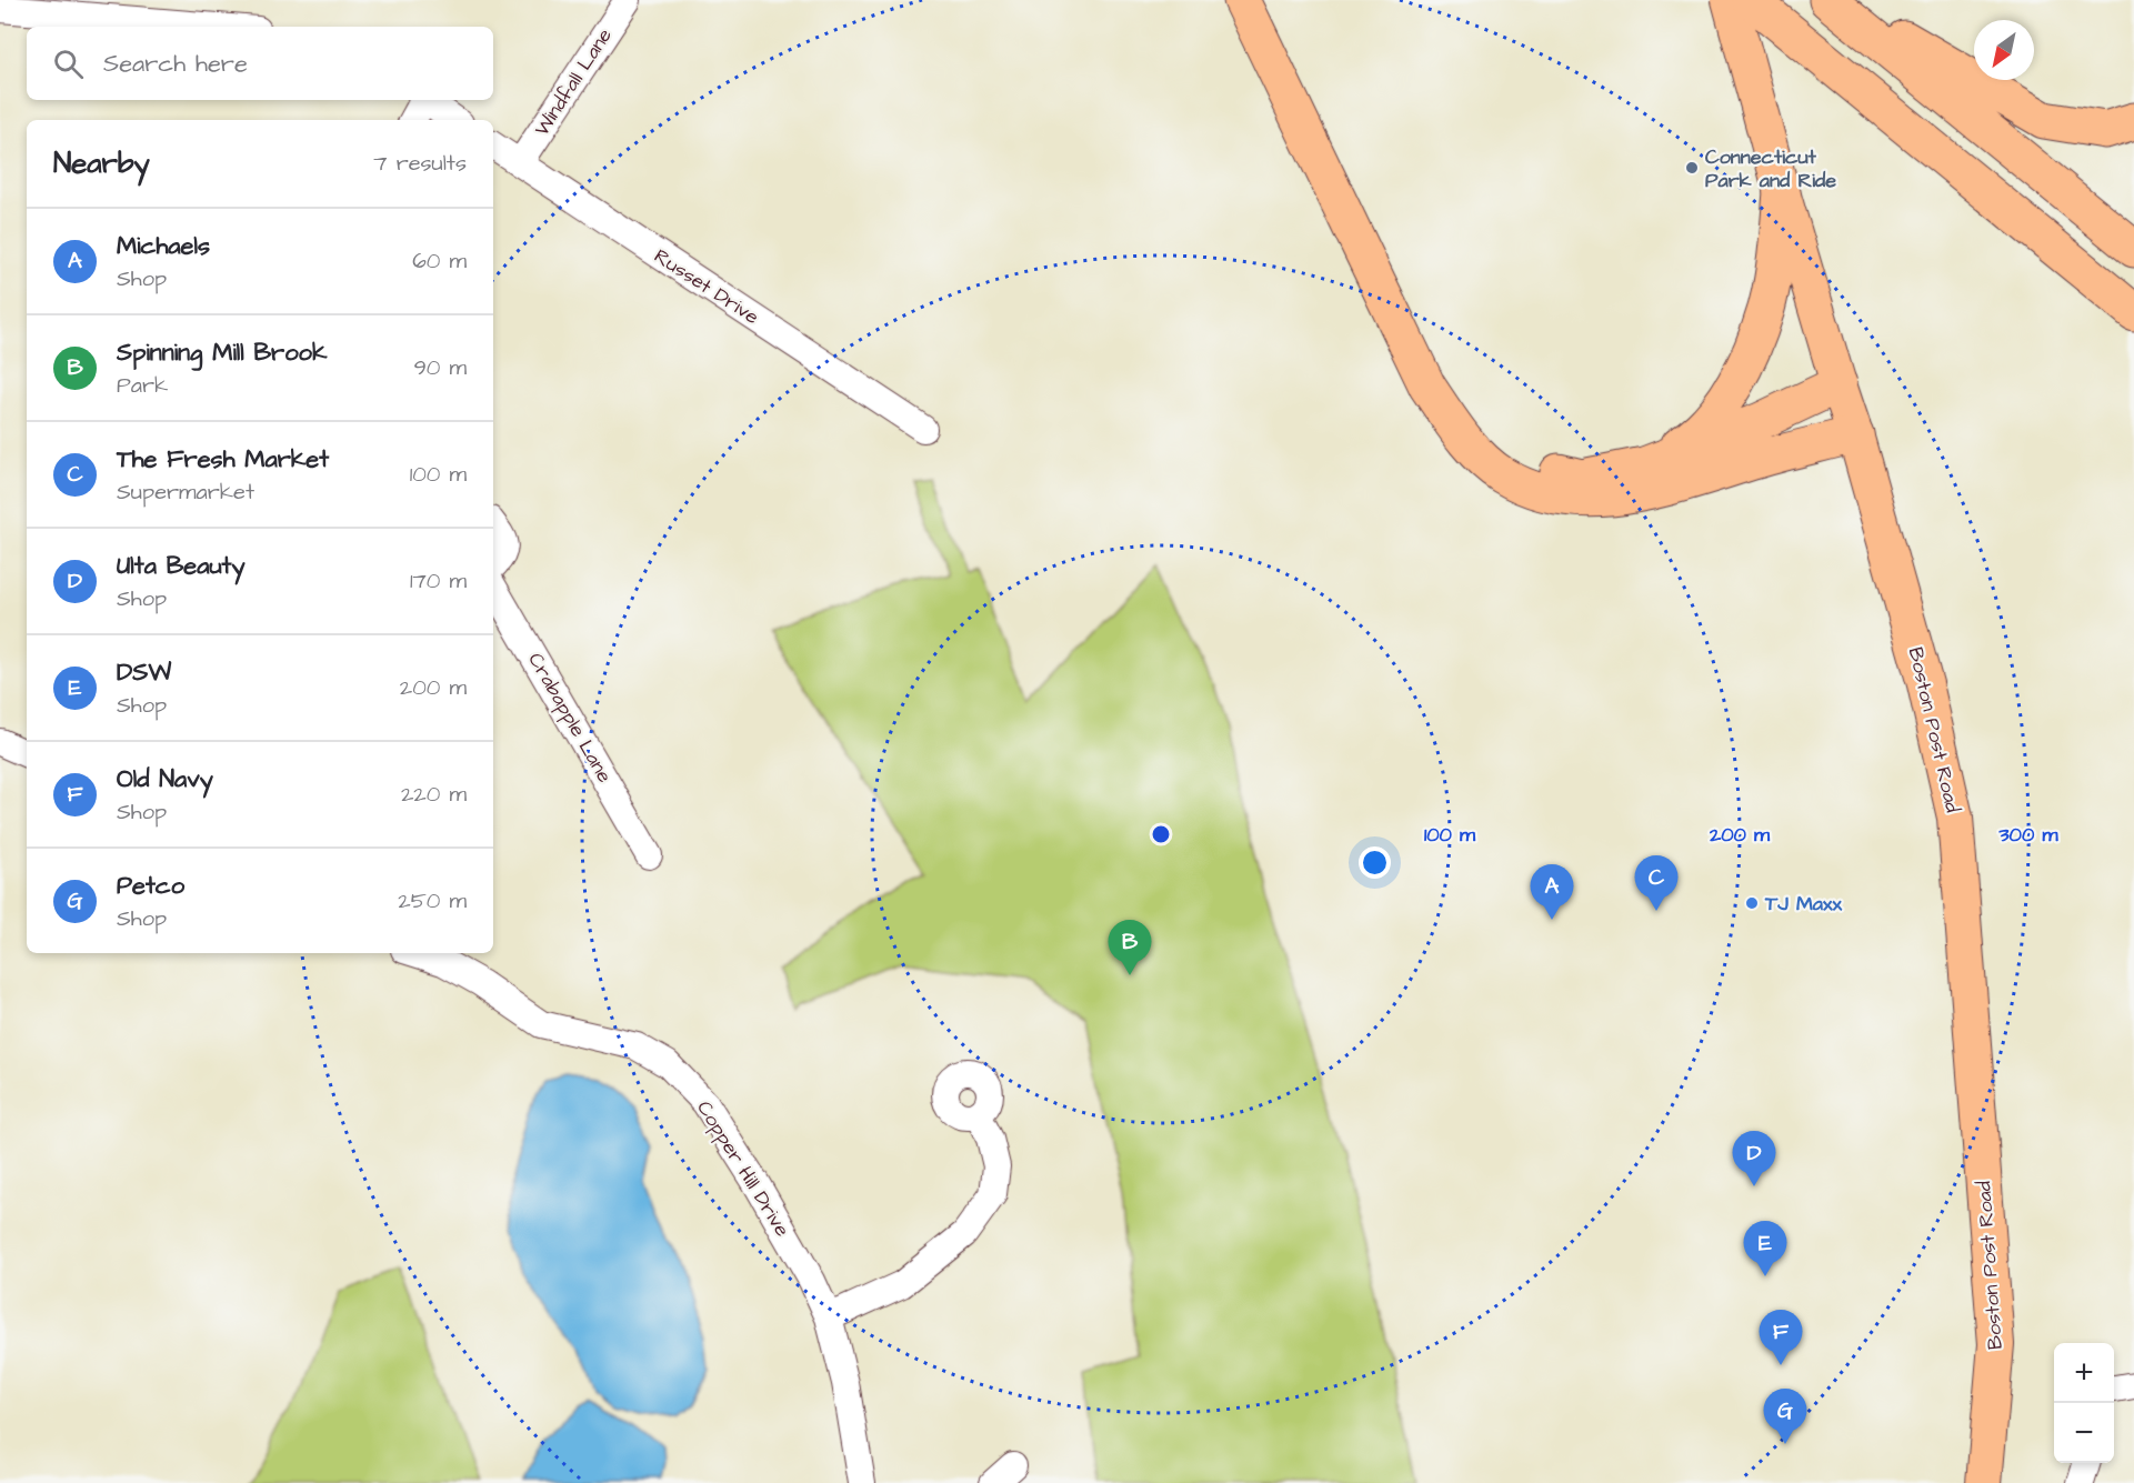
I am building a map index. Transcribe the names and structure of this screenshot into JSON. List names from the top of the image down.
{
  "streets": {
    "main road": ["Boston Post Road"],
    "street": [
      "Windfall Lane",
      "Russet Drive",
      "Crabapple Lane",
      "Copper Hill Drive"
    ]
  },
  "crossings": [
    ["Windfall Lane", "Russet Drive"]
  ],
  "places": ["Connecticut Park and Ride", "TJ Maxx"],
  "north": "bottom left",
  "page": {
    "search": "Search here",
    "heading": ["Nearby", "7 results"],
    "list": [
      {
        "mark": "A",
        "name": "Michaels",
        "note": "Shop",
        "value": "60 m"
      },
      {
        "mark": "B",
        "name": "Spinning Mill Brook",
        "note": "Park",
        "value": "90 m"
      },
      {
        "mark": "C",
        "name": "The Fresh Market",
        "note": "Supermarket",
        "value": "100 m"
      },
      {
        "mark": "D",
        "name": "Ulta Beauty",
        "note": "Shop",
        "value": "170 m"
      },
      {
        "mark": "E",
        "name": "DSW",
        "note": "Shop",
        "value": "200 m"
      },
      {
        "mark": "F",
        "name": "Old Navy",
        "note": "Shop",
        "value": "220 m"
      },
      {
        "mark": "G",
        "name": "Petco",
        "note": "Shop",
        "value": "250 m"
      }
    ],
    "pins": [
      "C",
      "A",
      "B",
      "D",
      "E",
      "F",
      "G"
    ],
    "map_buttons": ["+", "−"]
  },
  "rings": ["100 m", "200 m", "300 m"]
}
